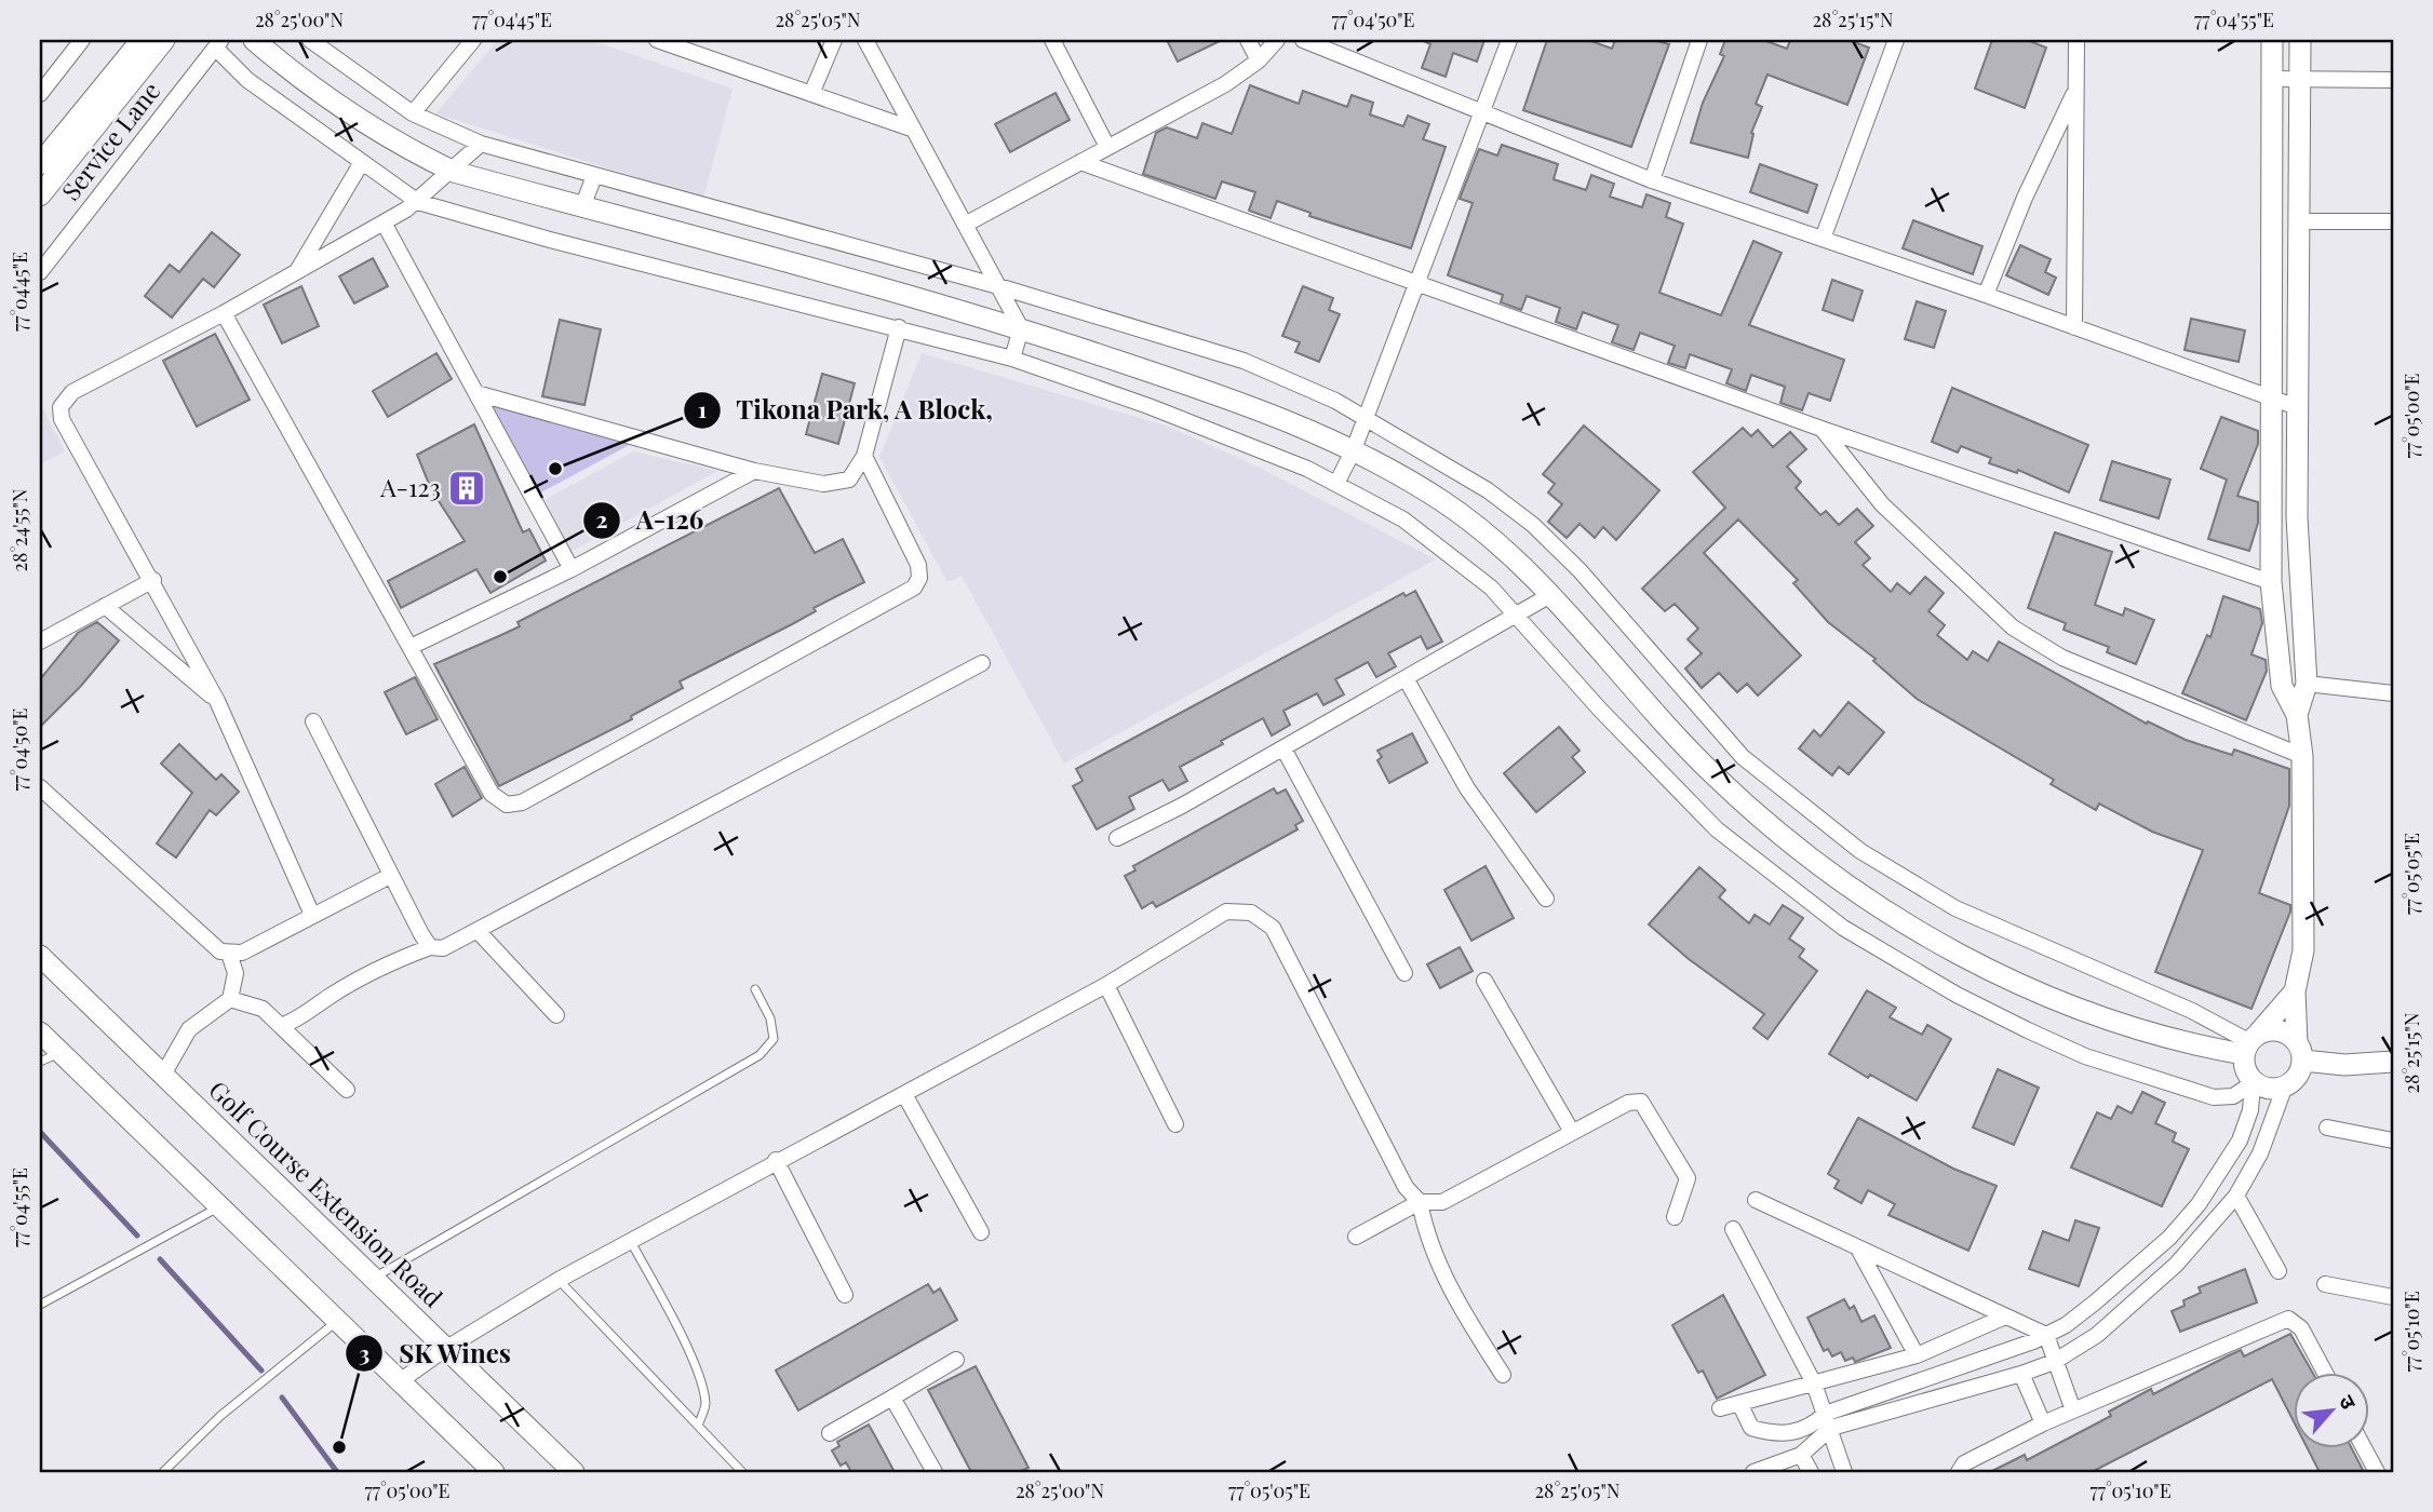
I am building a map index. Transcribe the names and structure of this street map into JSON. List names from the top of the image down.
{
  "streets": {
    "street": ["Service Lane", "Golf Course Extension Road"]
  },
  "places": {
    "other": ["Tikona Park, A Block,", "A-126", "SK Wines"],
    "building": ["A-123"]
  },
  "north": "top right",
  "coordinates": [
    "28°25'00\"N",
    "77°04'45\"E",
    "28°25'05\"N",
    "77°04'50\"E",
    "28°25'15\"N",
    "77°04'55\"E",
    "77°05'00\"E",
    "28°24'55\"N",
    "77°05'05\"E",
    "77°05'10\"E"
  ]
}
